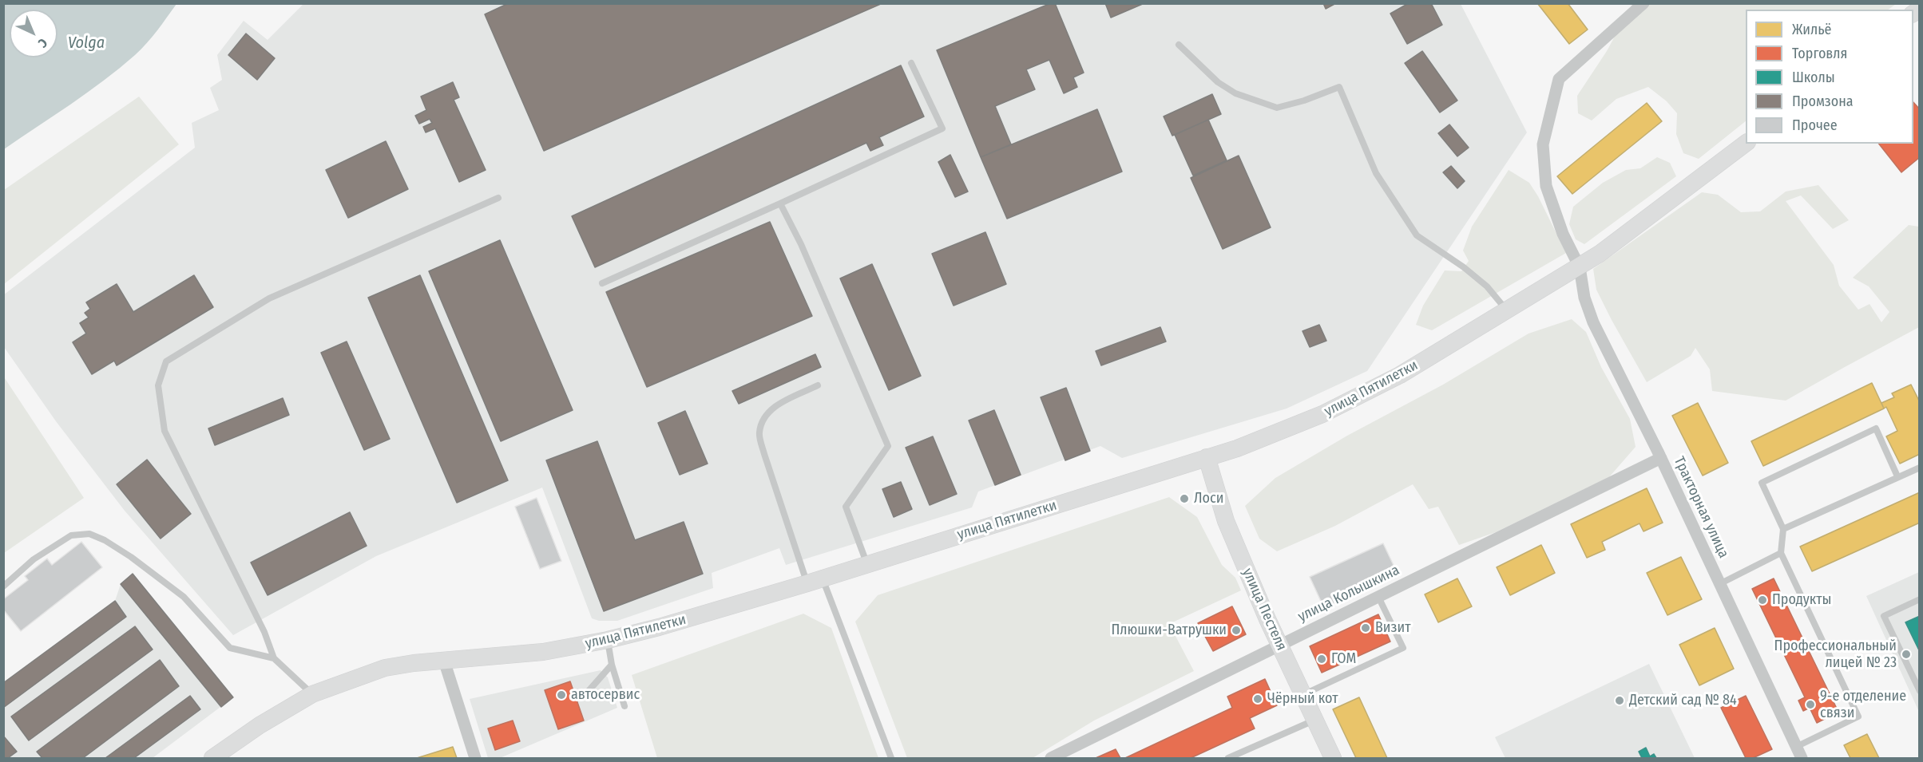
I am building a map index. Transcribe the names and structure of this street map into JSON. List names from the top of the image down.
{
  "streets": {
    "main road": ["улица Пятилетки", "улица Пестеля"],
    "street": ["Тракторная улица", "улица Колышкина"]
  },
  "crossings": [
    ["улица Пятилетки", "Тракторная улица"],
    ["улица Пятилетки", "улица Пестеля"],
    ["Тракторная улица", "улица Колышкина"],
    ["улица Колышкина", "улица Пестеля"]
  ],
  "water": ["Volga"],
  "places": [
    "Лоси",
    "Продукты",
    "Визит",
    "Плюшки-Ватрушки",
    "Профессиональный лицей № 23",
    "ГОМ",
    "автосервис",
    "Чёрный кот",
    "Детский сад № 84",
    "9-е отделение связи"
  ],
  "legend": [
    "Жильё",
    "Торговля",
    "Школы",
    "Промзона",
    "Прочее"
  ],
  "north": "bottom right"
}
